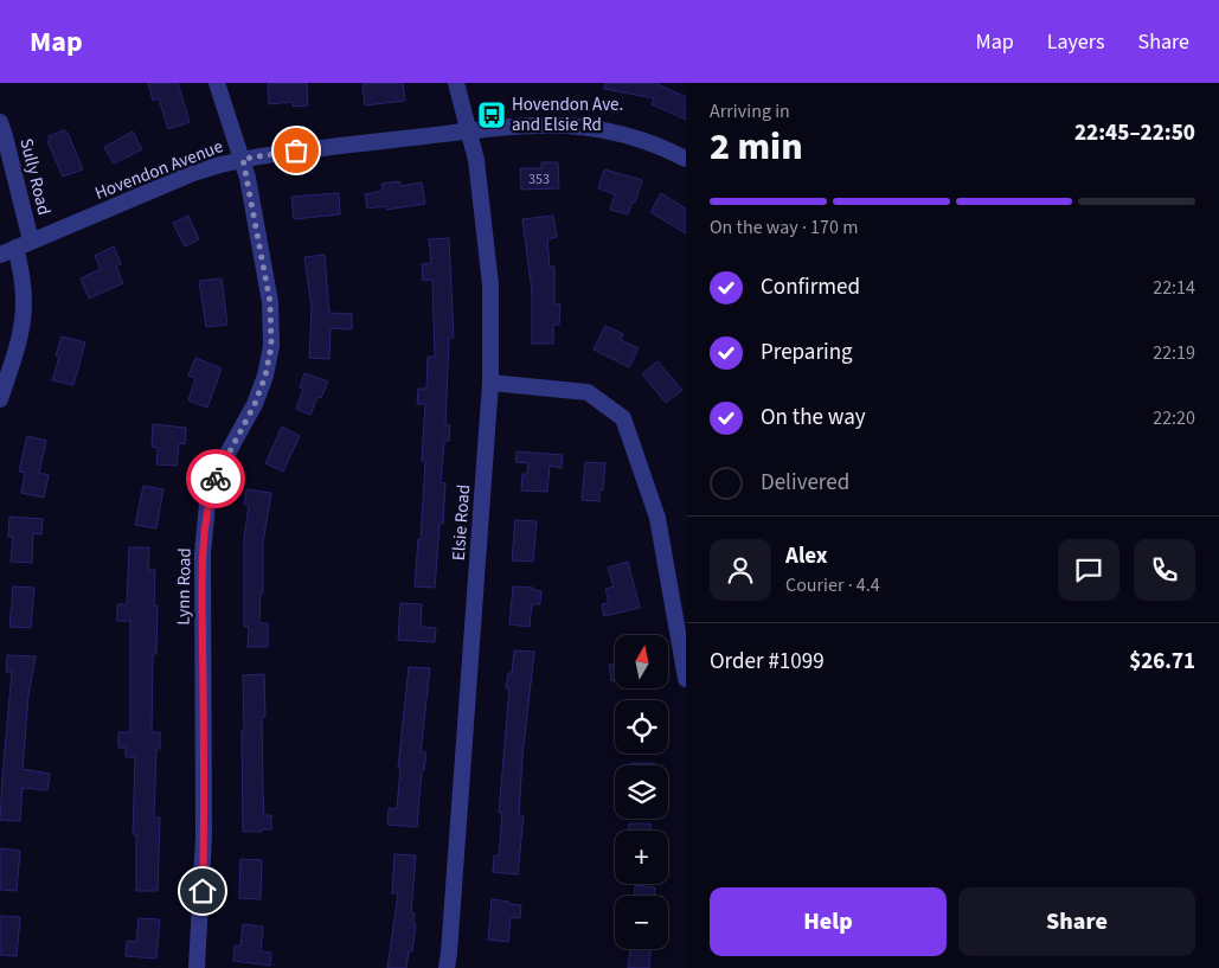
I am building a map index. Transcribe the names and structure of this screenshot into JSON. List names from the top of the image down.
{
  "streets": {
    "street": [
      "Hovendon Avenue",
      "Sully Road",
      "Elsie Road",
      "Lynn Road"
    ]
  },
  "crossings": [
    ["Hovendon Avenue", "Sully Road"],
    ["Hovendon Avenue", "Elsie Road"],
    ["Hovendon Avenue", "Lynn Road"]
  ],
  "places": {
    "bus stop": ["Hovendon Ave. and Elsie Rd"]
  },
  "house_numbers": ["353"],
  "north": "top",
  "page": {
    "header": "Map",
    "nav": ["Map", "Layers", "Share"],
    "heading": ["2 min", "Arriving in", "22:45–22:50"],
    "panel": [
      "Alex",
      "Courier · 4.4",
      "Order #1099",
      "$26.71"
    ],
    "bar": "On the way · 170 m",
    "list": [
      ["Confirmed", "22:14"],
      ["Preparing", "22:19"],
      ["On the way", "22:20"],
      "Delivered"
    ],
    "map_buttons": ["+", "−"],
    "buttons": ["Help", "Share"]
  }
}
